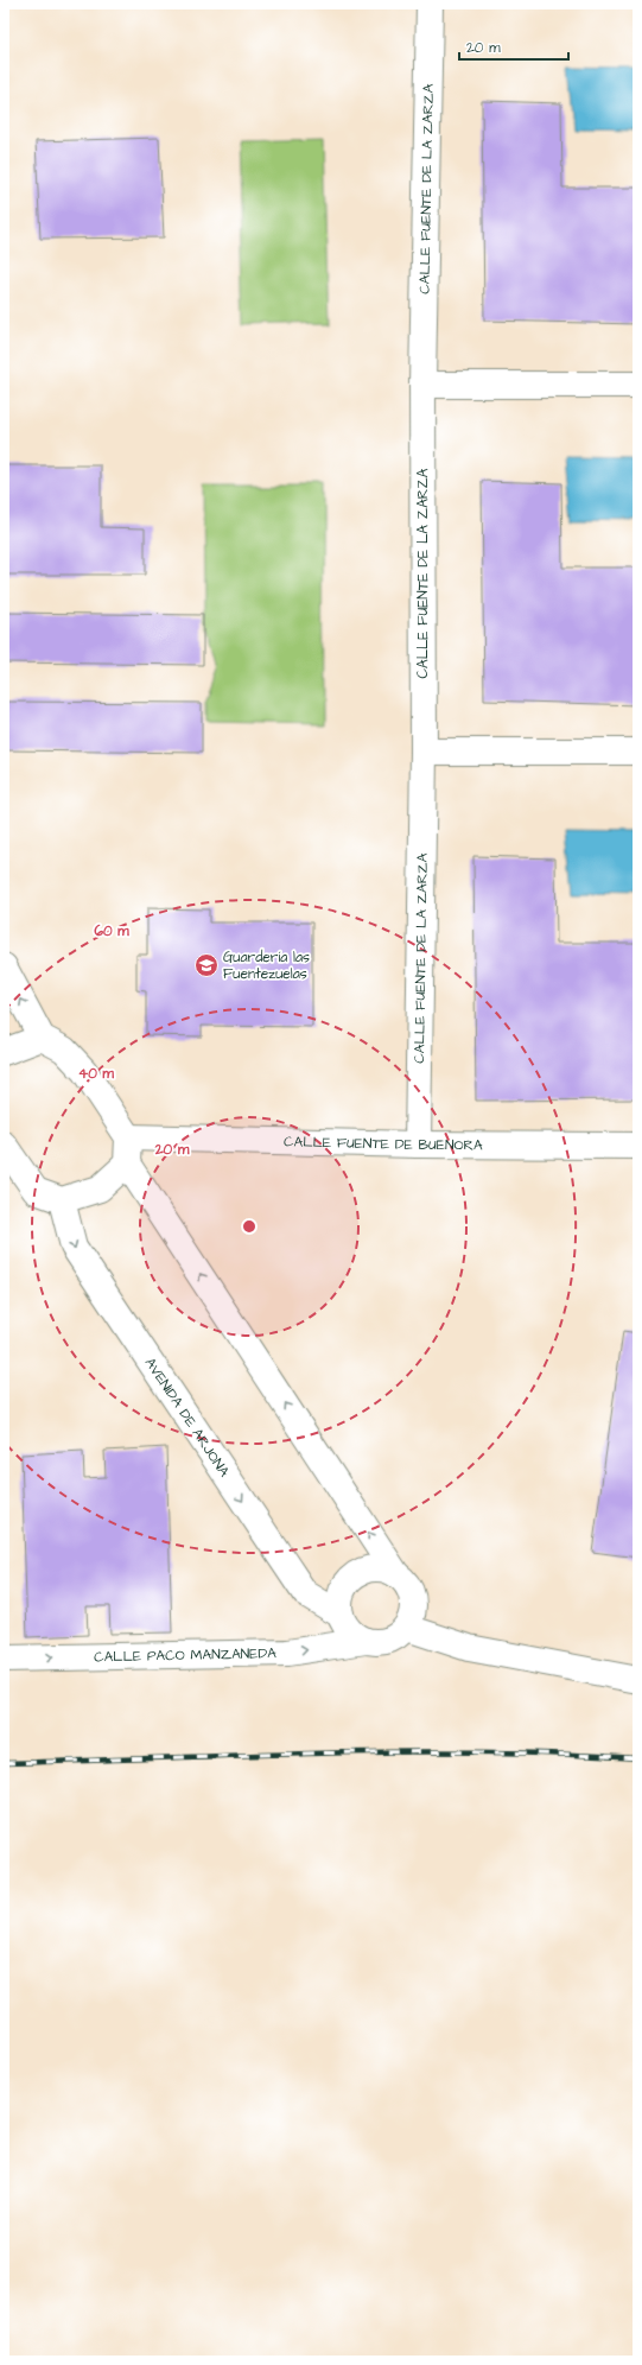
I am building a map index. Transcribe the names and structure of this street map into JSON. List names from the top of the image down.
{
  "streets": {
    "street": [
      "CALLE FUENTE DE LA ZARZA",
      "CALLE FUENTE DE BUENORA",
      "AVENIDA DE ARJONA",
      "CALLE PACO MANZANEDA"
    ]
  },
  "crossings": [
    ["CALLE FUENTE DE LA ZARZA", "CALLE FUENTE DE BUENORA"],
    ["AVENIDA DE ARJONA", "CALLE PACO MANZANEDA"]
  ],
  "one_way": ["CALLE PACO MANZANEDA"],
  "places": {
    "school or university": ["Guardería las Fuentezuelas"]
  },
  "scale_bar": "20 m",
  "rings": ["60 m", "40 m", "20 m"]
}
